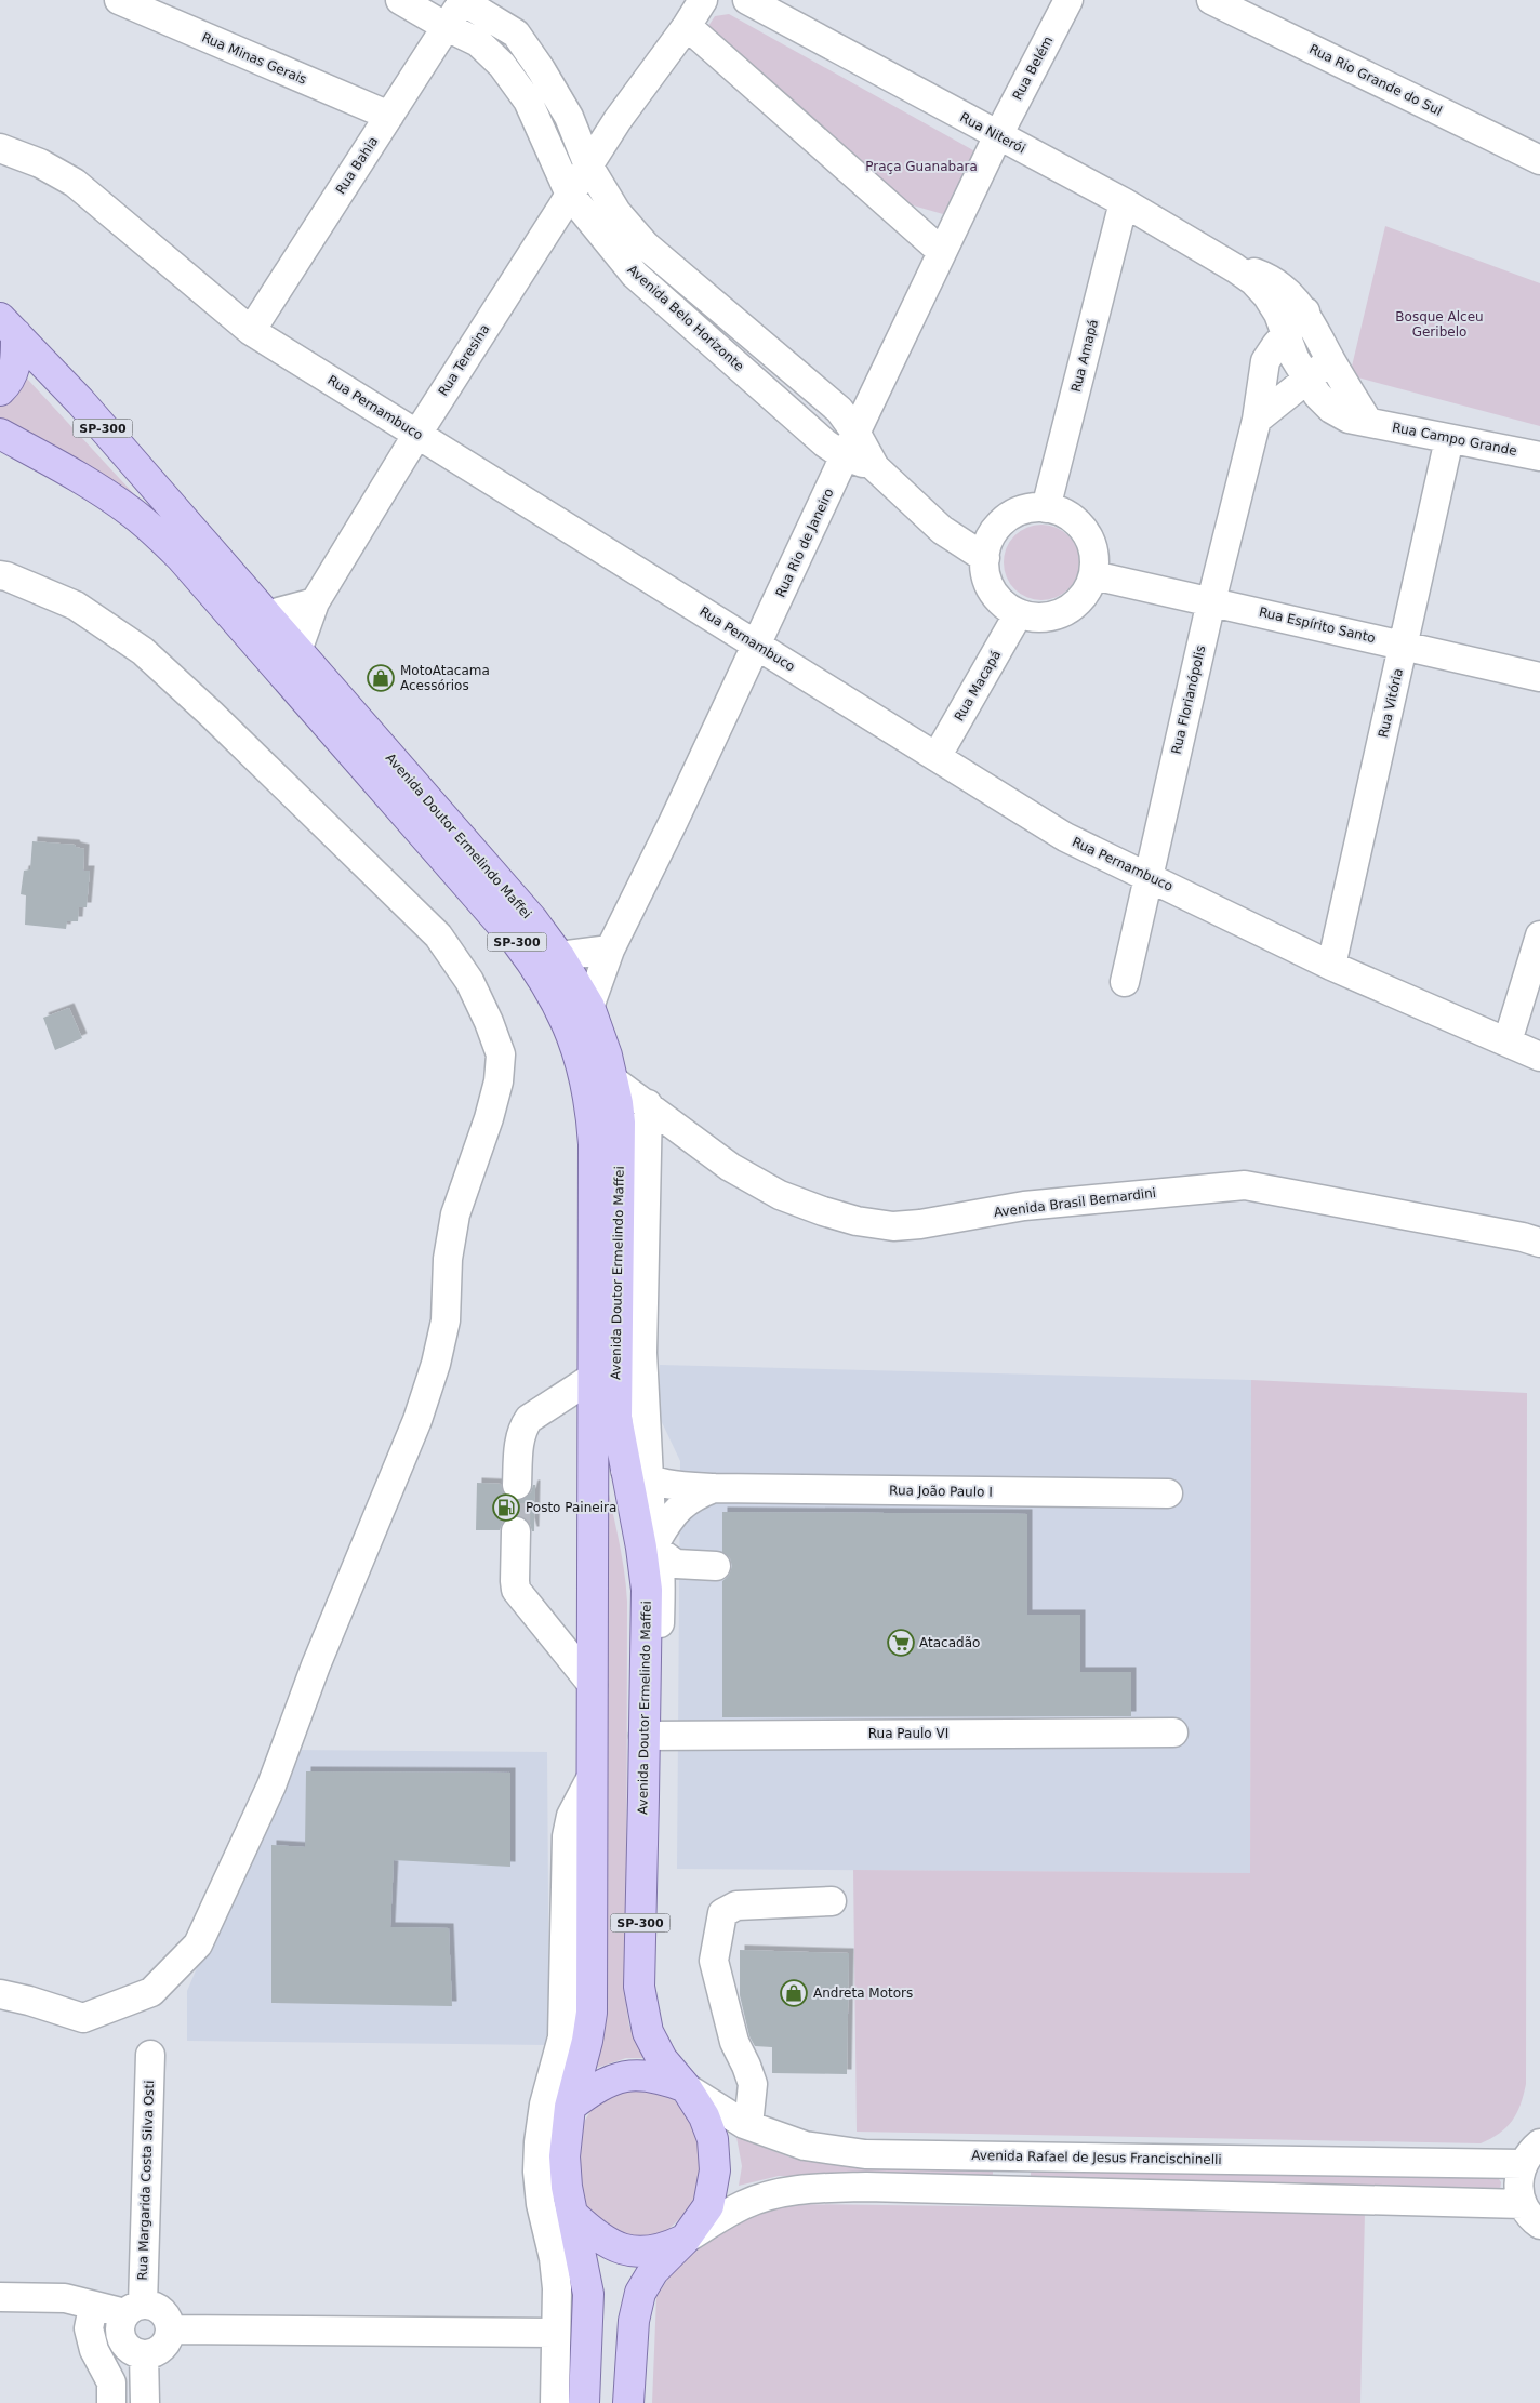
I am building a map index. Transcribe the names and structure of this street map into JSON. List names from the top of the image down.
{
  "streets": {
    "main road": ["SP-300", "Avenida Doutor Ermelindo Maffei"],
    "street": [
      "Rua Minas Gerais",
      "Rua Belém",
      "Rua Rio Grande do Sul",
      "Rua Niterói",
      "Rua Bahia",
      "Avenida Belo Horizonte",
      "Rua Amapá",
      "Rua Teresina",
      "Rua Pernambuco",
      "Rua Campo Grande",
      "Rua Rio de Janeiro",
      "Rua Espírito Santo",
      "Rua Macapá",
      "Rua Florianópolis",
      "Rua Vitória",
      "Avenida Brasil Bernardini",
      "Rua João Paulo I",
      "Rua Paulo VI",
      "Avenida Rafael de Jesus Francischinelli",
      "Rua Margarida Costa Silva Osti"
    ]
  },
  "crossings": [
    ["Rua Minas Gerais", "Rua Bahia"],
    ["Rua Belém", "Rua Niterói"],
    ["Rua Belém", "Rua Rio de Janeiro"],
    ["Rua Niterói", "Rua Amapá"],
    ["Rua Niterói", "Rua Campo Grande"],
    ["Rua Niterói", "Rua Rio de Janeiro"],
    ["Rua Niterói", "Rua Florianópolis"],
    ["Rua Bahia", "Avenida Belo Horizonte"],
    ["Rua Bahia", "Rua Pernambuco"],
    ["Avenida Belo Horizonte", "Rua Amapá"],
    ["Avenida Belo Horizonte", "Rua Teresina"],
    ["Avenida Belo Horizonte", "Rua Rio de Janeiro"],
    ["Avenida Belo Horizonte", "Rua Espírito Santo"],
    ["Avenida Belo Horizonte", "Rua Macapá"],
    ["Rua Amapá", "Rua Espírito Santo"],
    ["Rua Amapá", "Rua Macapá"],
    ["Rua Teresina", "Rua Pernambuco"],
    ["Rua Teresina", "Avenida Doutor Ermelindo Maffei"],
    ["Rua Pernambuco", "Rua Rio de Janeiro"],
    ["Rua Pernambuco", "Rua Macapá"],
    ["Rua Pernambuco", "Rua Florianópolis"],
    ["Rua Pernambuco", "Rua Vitória"],
    ["Rua Campo Grande", "Rua Vitória"],
    ["Rua Rio de Janeiro", "Avenida Doutor Ermelindo Maffei"],
    ["Rua Espírito Santo", "Rua Macapá"],
    ["Rua Espírito Santo", "Rua Florianópolis"],
    ["Rua Espírito Santo", "Rua Vitória"],
    ["Avenida Doutor Ermelindo Maffei", "Avenida Brasil Bernardini"],
    ["Avenida Doutor Ermelindo Maffei", "Rua João Paulo I"],
    ["Avenida Doutor Ermelindo Maffei", "Rua Paulo VI"],
    ["Avenida Doutor Ermelindo Maffei", "Avenida Rafael de Jesus Francischinelli"]
  ],
  "parks": ["Praça Guanabara", "Bosque Alceu Geribelo"],
  "places": {
    "shop": ["MotoAtacama Acessórios", "Andreta Motors"],
    "fuel station": ["Posto Paineira"],
    "supermarket": ["Atacadão"]
  }
}
